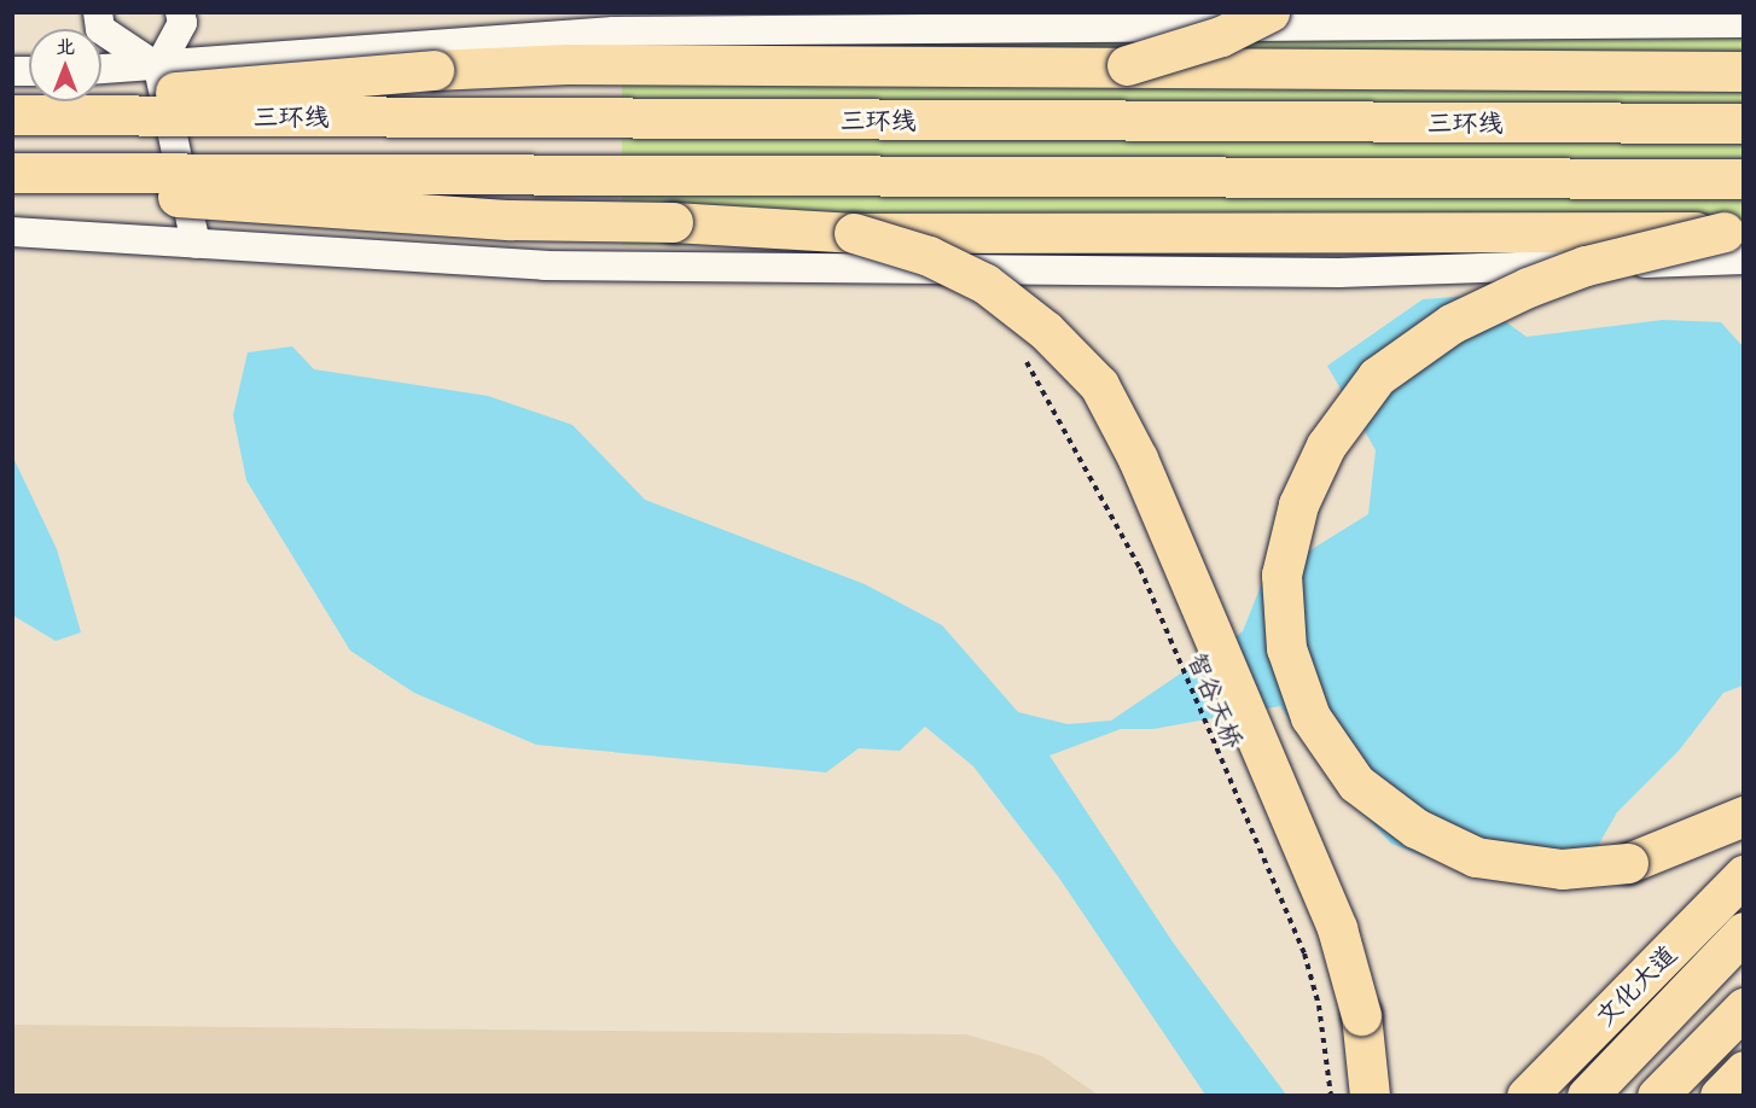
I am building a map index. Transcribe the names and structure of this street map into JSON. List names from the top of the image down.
{
  "streets": {
    "main road": ["三环线", "文化大道"],
    "path": ["智谷天桥"]
  },
  "north": "top"
}
